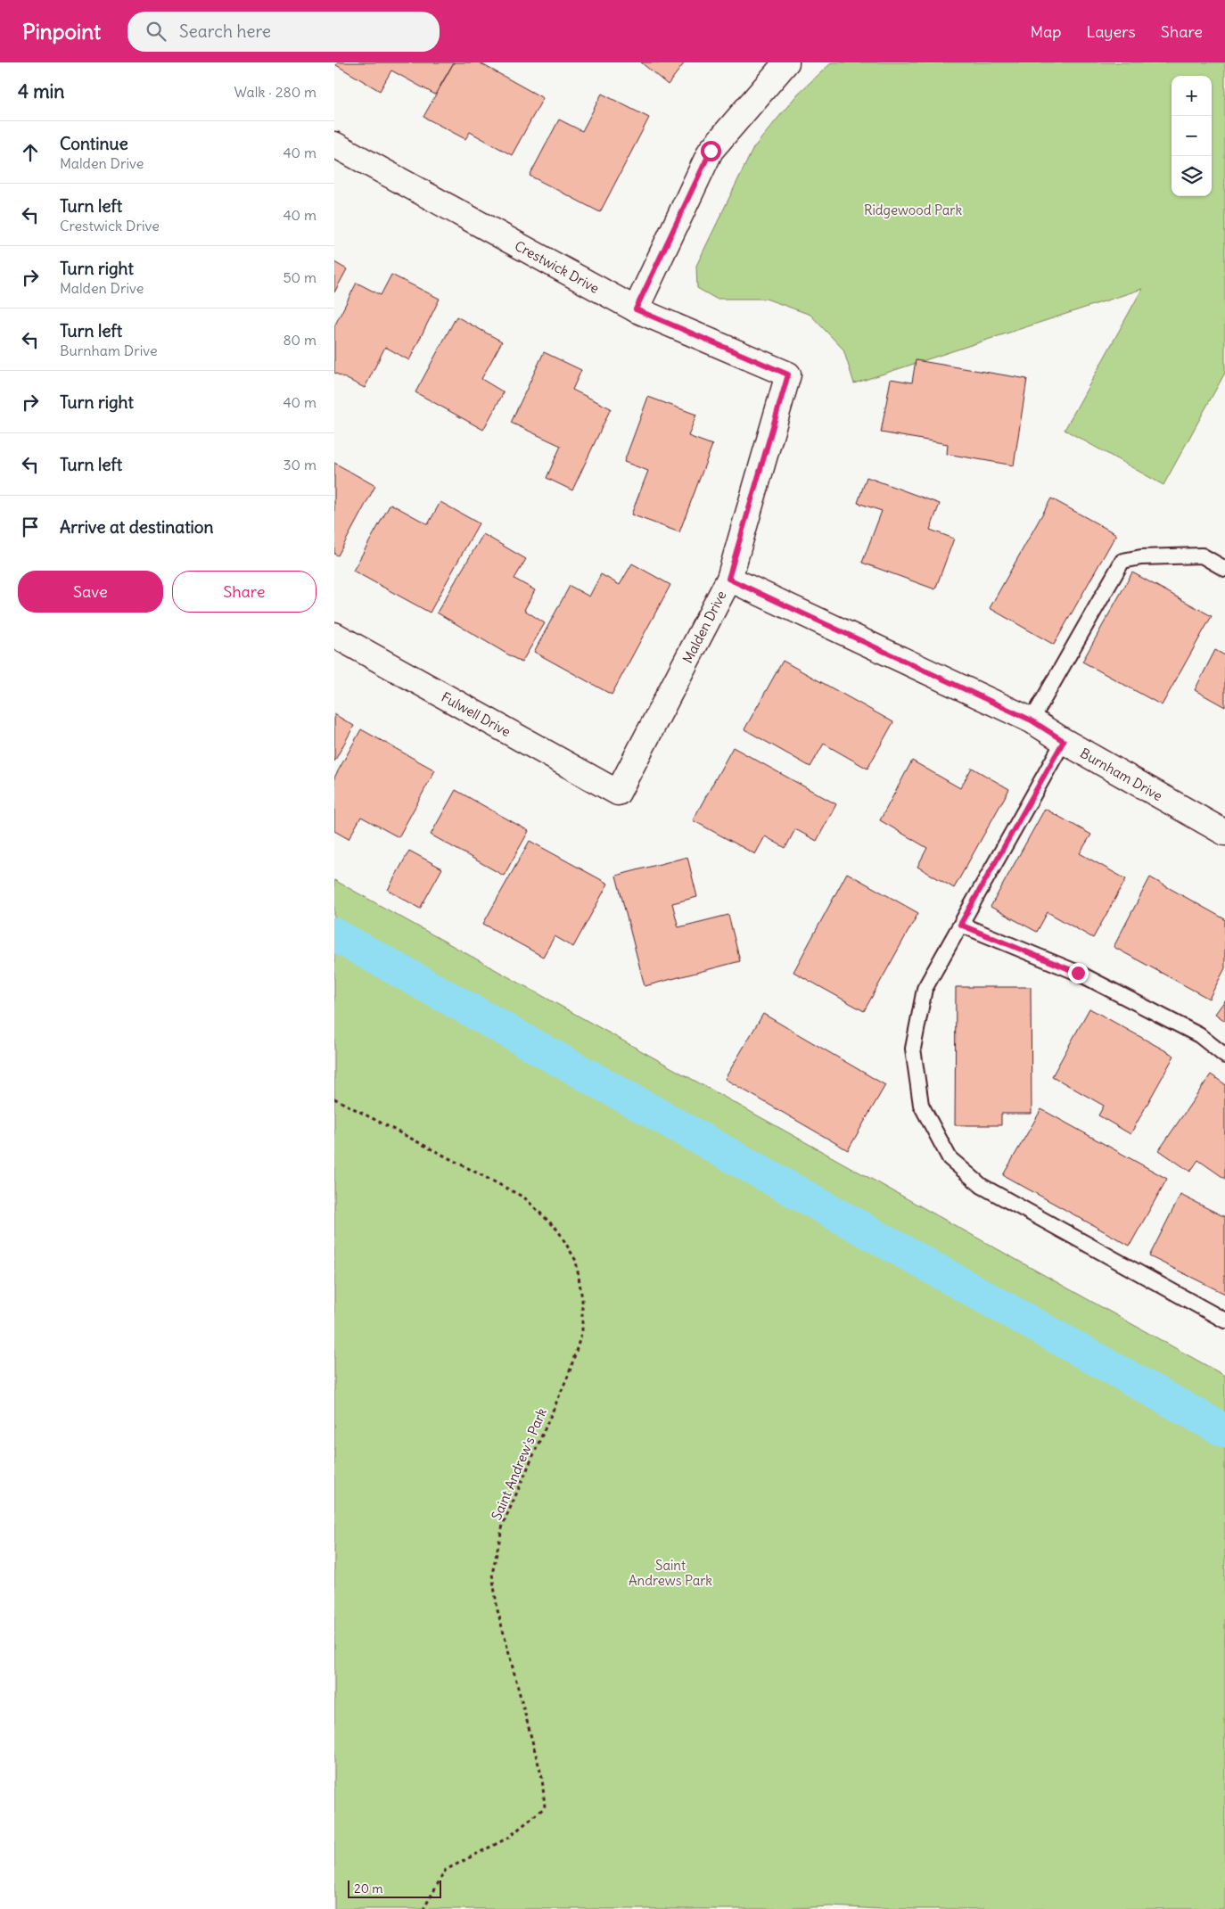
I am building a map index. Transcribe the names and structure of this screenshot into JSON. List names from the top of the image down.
{
  "streets": {
    "street": [
      "Crestwick Drive",
      "Malden Drive",
      "Fulwell Drive",
      "Burnham Drive"
    ],
    "path": ["Saint Andrew's Park"]
  },
  "crossings": [
    ["Crestwick Drive", "Malden Drive"],
    ["Malden Drive", "Fulwell Drive"],
    ["Malden Drive", "Burnham Drive"]
  ],
  "parks": ["Ridgewood Park", "Saint Andrews Park"],
  "scale_bar": "20 m",
  "page": {
    "header": "Pinpoint",
    "search": "Search here",
    "nav": ["Map", "Layers", "Share"],
    "heading": ["4 min", "Walk · 280 m"],
    "map_buttons": ["+", "−"],
    "list": [
      ["Continue", "Malden Drive", "40 m"],
      ["Turn left", "Crestwick Drive", "40 m"],
      ["Turn right", "Malden Drive", "50 m"],
      ["Turn left", "Burnham Drive", "80 m"],
      ["Turn right", "40 m"],
      ["Turn left", "30 m"],
      "Arrive at destination"
    ],
    "buttons": ["Save", "Share"],
    "scale": "20 m"
  }
}
